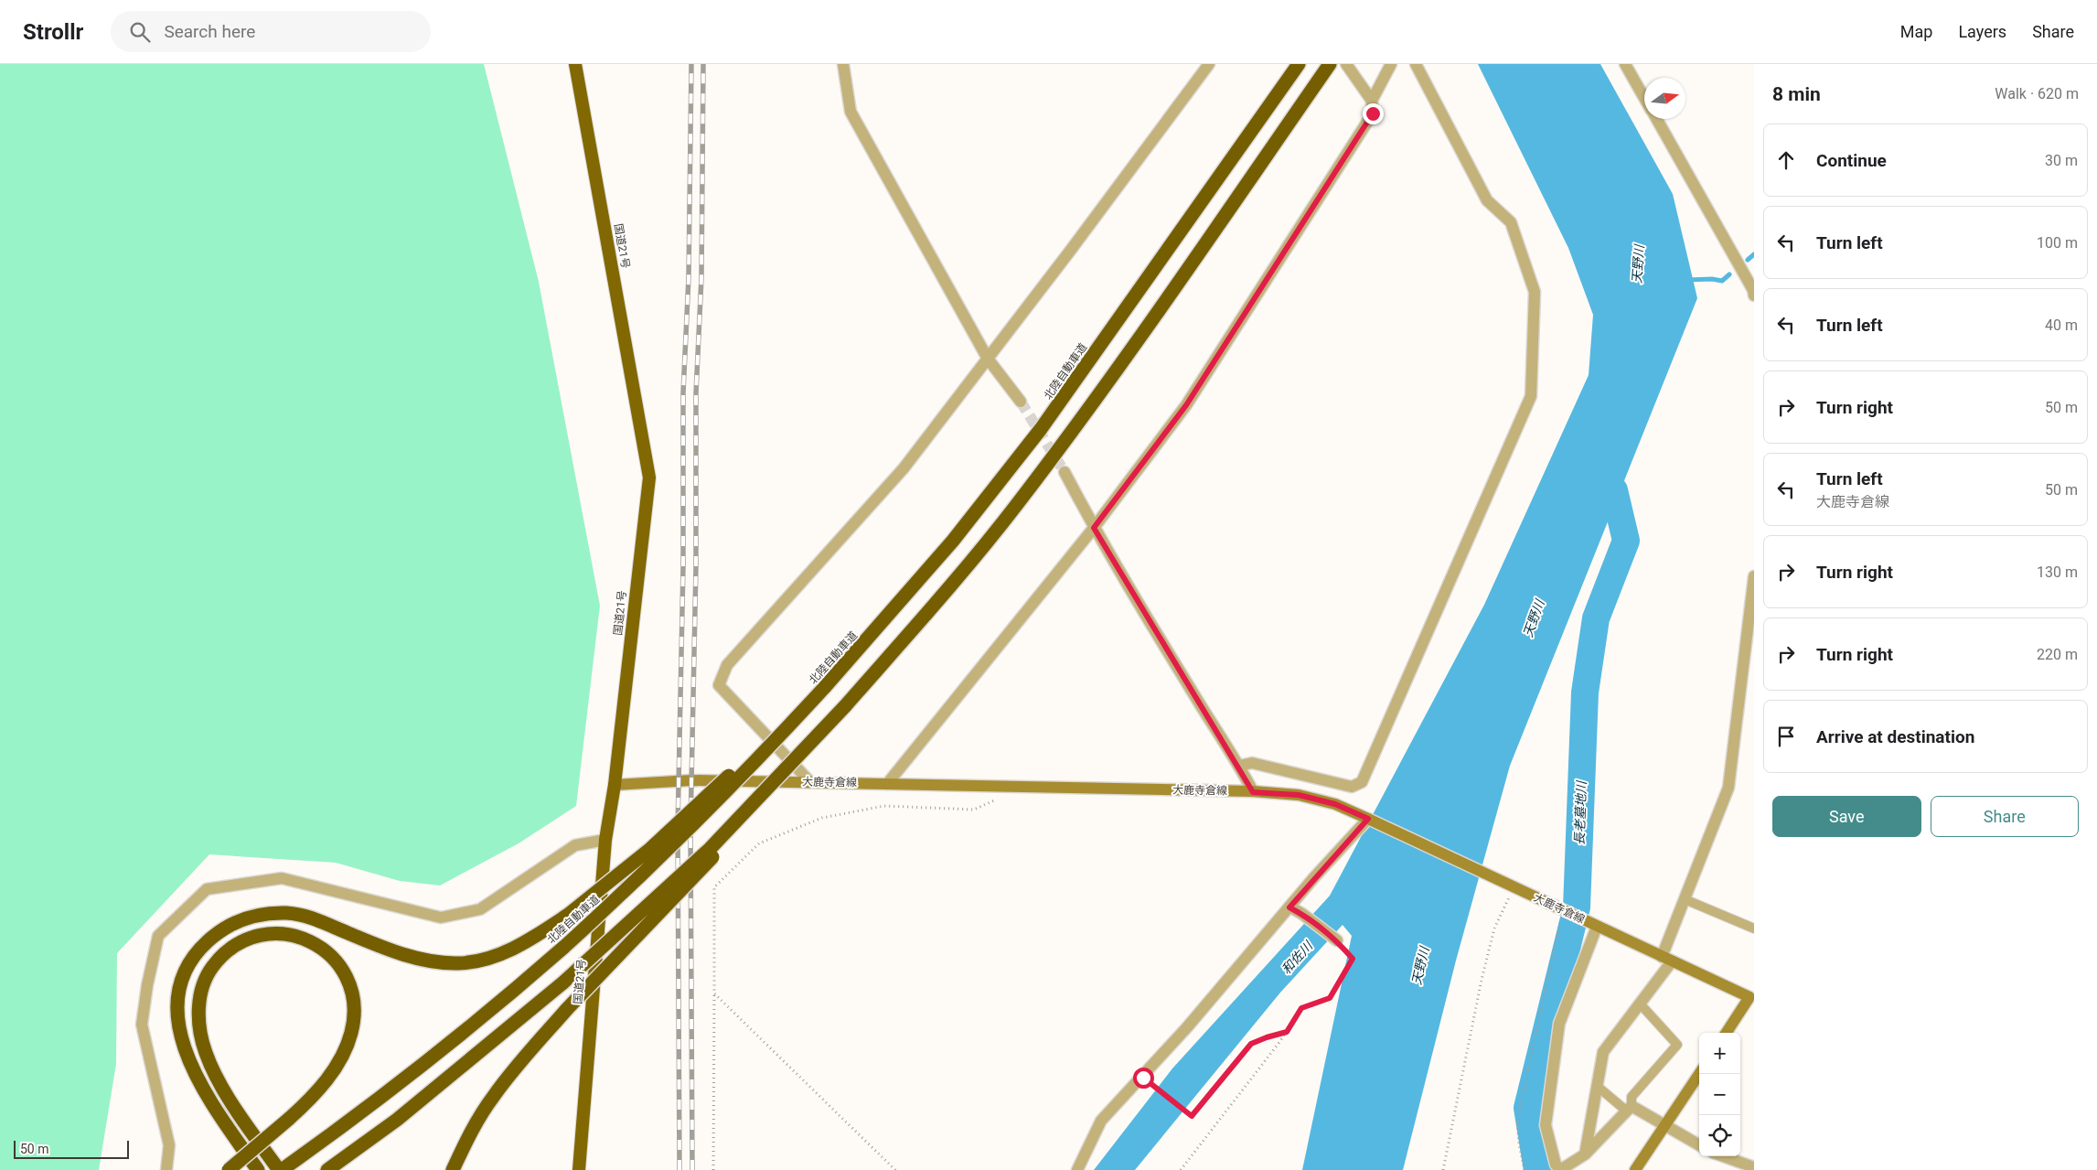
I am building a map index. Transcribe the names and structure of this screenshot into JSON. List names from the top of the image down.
{
  "streets": {
    "highway": ["国道21号", "北陸自動車道"],
    "main road": ["大鹿寺倉線"]
  },
  "crossings": [
    ["国道21号", "大鹿寺倉線"]
  ],
  "water": ["天野川", "長老墓地川", "和佐川"],
  "scale_bar": "50 m",
  "north": "right",
  "page": {
    "header": "Strollr",
    "search": "Search here",
    "nav": ["Map", "Layers", "Share"],
    "heading": ["8 min", "Walk · 620 m"],
    "list": [
      ["Continue", "30 m"],
      ["Turn left", "100 m"],
      ["Turn left", "40 m"],
      ["Turn right", "50 m"],
      ["Turn left", "大鹿寺倉線", "50 m"],
      ["Turn right", "130 m"],
      ["Turn right", "220 m"],
      "Arrive at destination"
    ],
    "buttons": ["Save", "Share"],
    "map_buttons": ["+", "−"],
    "scale": "50 m"
  }
}
